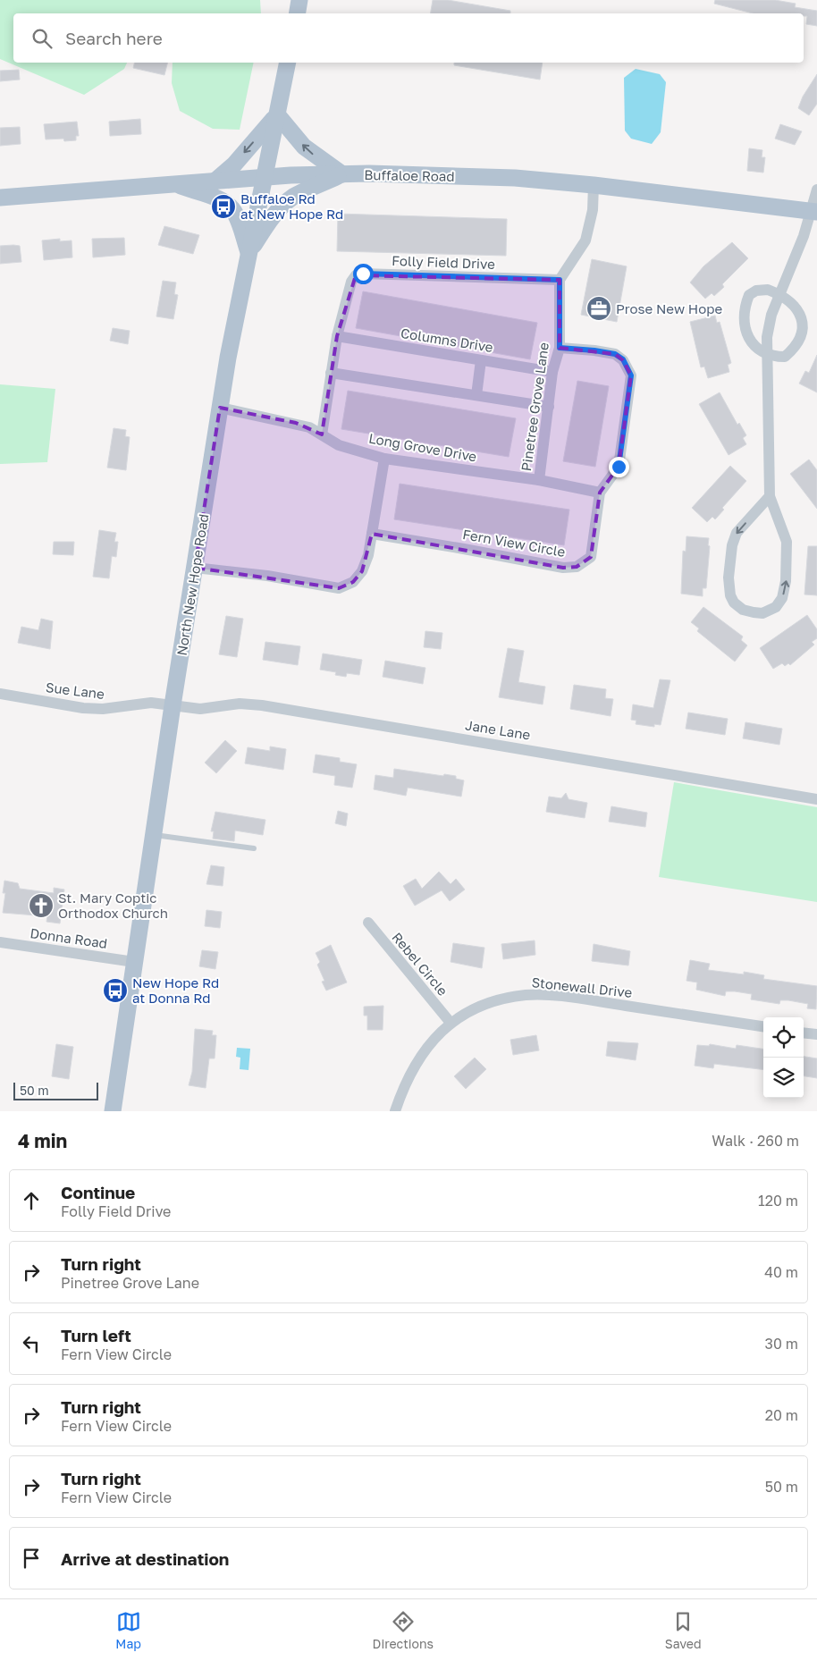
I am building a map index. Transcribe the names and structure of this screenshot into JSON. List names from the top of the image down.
{
  "streets": {
    "main road": ["Buffaloe Road", "North New Hope Road"],
    "street": [
      "Folly Field Drive",
      "Columns Drive",
      "Pinetree Grove Lane",
      "Long Grove Drive",
      "Fern View Circle",
      "Sue Lane",
      "Jane Lane",
      "Donna Road",
      "Rebel Circle",
      "Stonewall Drive"
    ]
  },
  "crossings": [
    ["Buffaloe Road", "North New Hope Road"],
    ["Folly Field Drive", "Columns Drive"],
    ["Folly Field Drive", "Pinetree Grove Lane"],
    ["Folly Field Drive", "Long Grove Drive"],
    ["Columns Drive", "Pinetree Grove Lane"],
    ["Pinetree Grove Lane", "Long Grove Drive"],
    ["Pinetree Grove Lane", "Fern View Circle"],
    ["Long Grove Drive", "Fern View Circle"],
    ["Long Grove Drive", "North New Hope Road"],
    ["North New Hope Road", "Sue Lane"],
    ["North New Hope Road", "Jane Lane"],
    ["North New Hope Road", "Donna Road"],
    ["Sue Lane", "Jane Lane"],
    ["Rebel Circle", "Stonewall Drive"]
  ],
  "places": {
    "bus stop": ["Buffaloe Rd at New Hope Rd", "New Hope Rd at Donna Rd"],
    "office": ["Prose New Hope"],
    "church": ["St. Mary Coptic Orthodox Church"]
  },
  "scale_bar": "50 m",
  "page": {
    "search": "Search here",
    "scale": "50 m",
    "heading": ["4 min", "Walk · 260 m"],
    "list": [
      ["Continue", "Folly Field Drive", "120 m"],
      ["Turn right", "Pinetree Grove Lane", "40 m"],
      ["Turn left", "Fern View Circle", "30 m"],
      ["Turn right", "Fern View Circle", "20 m"],
      ["Turn right", "Fern View Circle", "50 m"],
      "Arrive at destination"
    ],
    "nav": ["Map", "Directions", "Saved"]
  }
}
